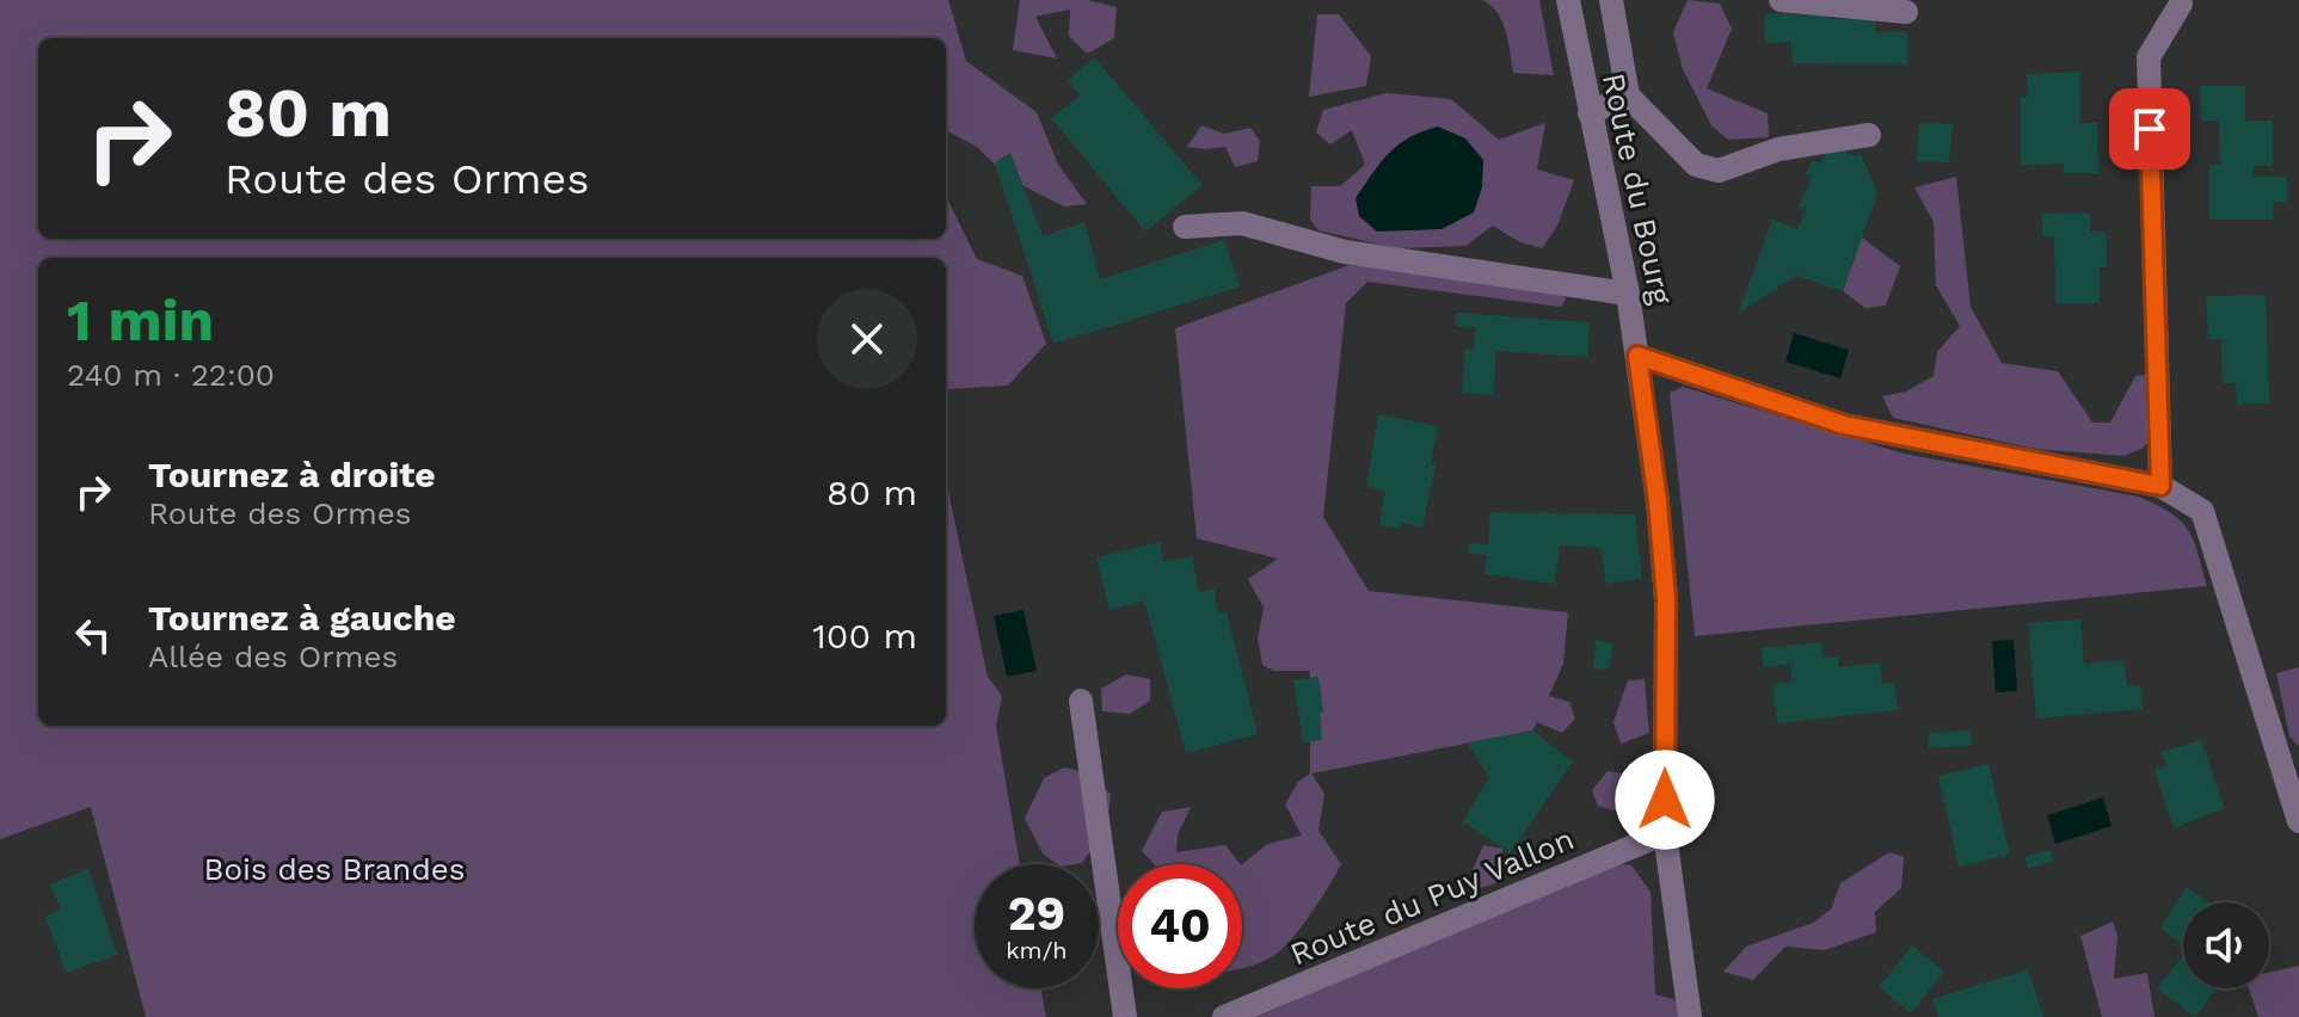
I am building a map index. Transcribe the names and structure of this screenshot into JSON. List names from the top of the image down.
{
  "streets": {
    "street": ["Route du Bourg", "Route du Puy Vallon"]
  },
  "crossings": [
    ["Route du Bourg", "Route du Puy Vallon"]
  ],
  "parks": ["Bois des Brandes"],
  "page": {
    "turn": ["80 m", "Route des Ormes"],
    "heading": ["1 min", "240 m · 22:00"],
    "list": [
      {
        "name": "Tournez à droite",
        "note": "Route des Ormes",
        "value": "80 m"
      },
      {
        "name": "Tournez à gauche",
        "note": "Allée des Ormes",
        "value": "100 m"
      }
    ],
    "speed": "29 km/h",
    "limit": "40"
  }
}
